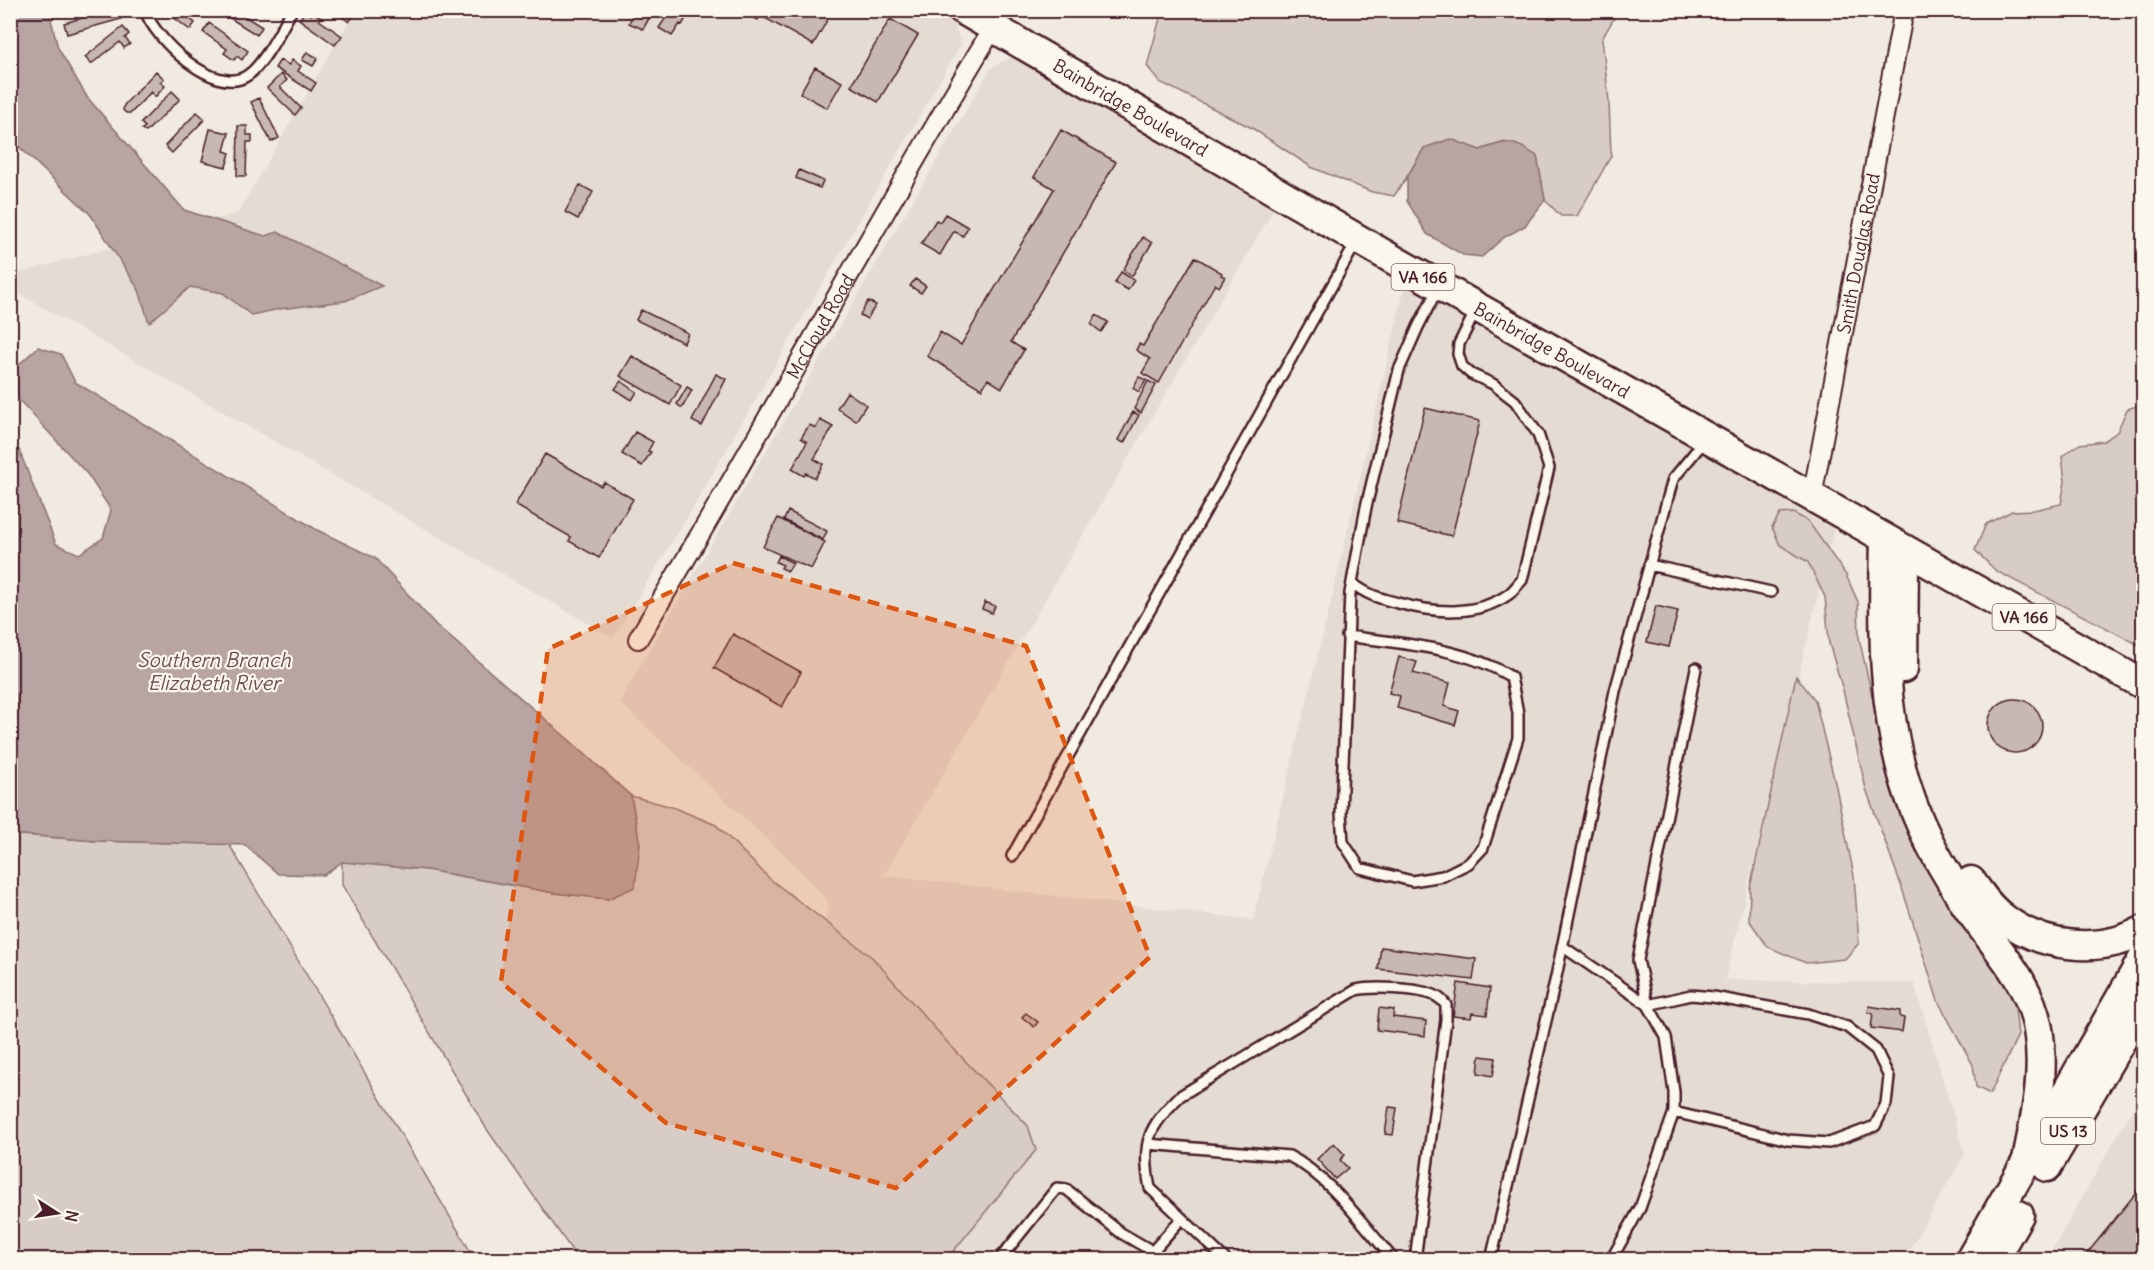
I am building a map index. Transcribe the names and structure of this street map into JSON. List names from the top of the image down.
{
  "streets": {
    "main road": ["Bainbridge Boulevard", "VA 166", "US 13"],
    "street": ["Smith Douglas Road", "McCloud Road"]
  },
  "crossings": [
    ["Bainbridge Boulevard", "Smith Douglas Road"],
    ["Bainbridge Boulevard", "McCloud Road"]
  ],
  "water": ["Southern Branch Elizabeth River"],
  "north": "right"
}
